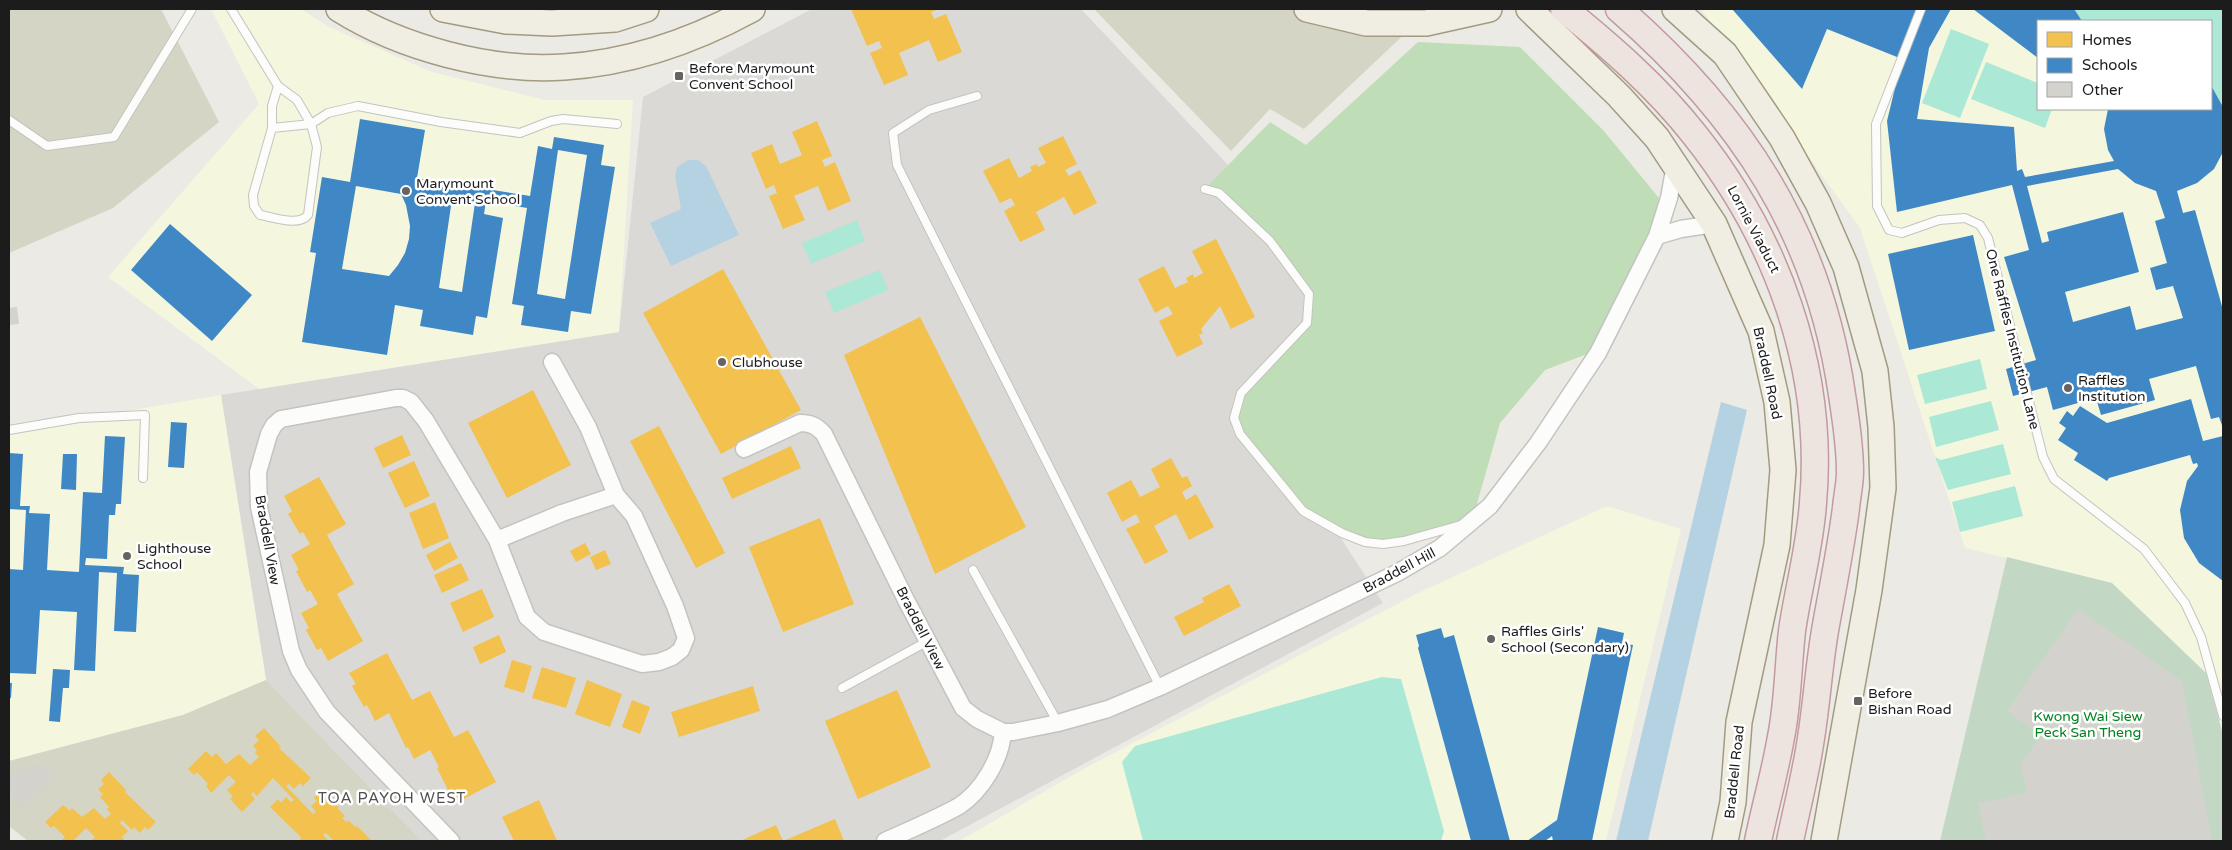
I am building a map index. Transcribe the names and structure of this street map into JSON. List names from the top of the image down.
{
  "streets": {
    "highway": ["Lornie Viaduct"],
    "main road": ["Braddell Road"],
    "street": ["Braddell View", "Braddell Hill"],
    "lane": ["One Raffles Institution Lane"]
  },
  "crossings": [
    ["Braddell Road", "Braddell Hill"],
    ["Braddell View", "Braddell Hill"]
  ],
  "districts": ["TOA PAYOH WEST"],
  "parks": ["Kwong Wai Siew Peck San Theng"],
  "places": {
    "transit": ["Before Marymount Convent School", "Before Bishan Road"],
    "other": [
      "Marymount Convent School",
      "Clubhouse",
      "Raffles Institution",
      "Lighthouse School",
      "Raffles Girls' School (Secondary)"
    ]
  },
  "legend": ["Homes", "Schools", "Other"]
}
